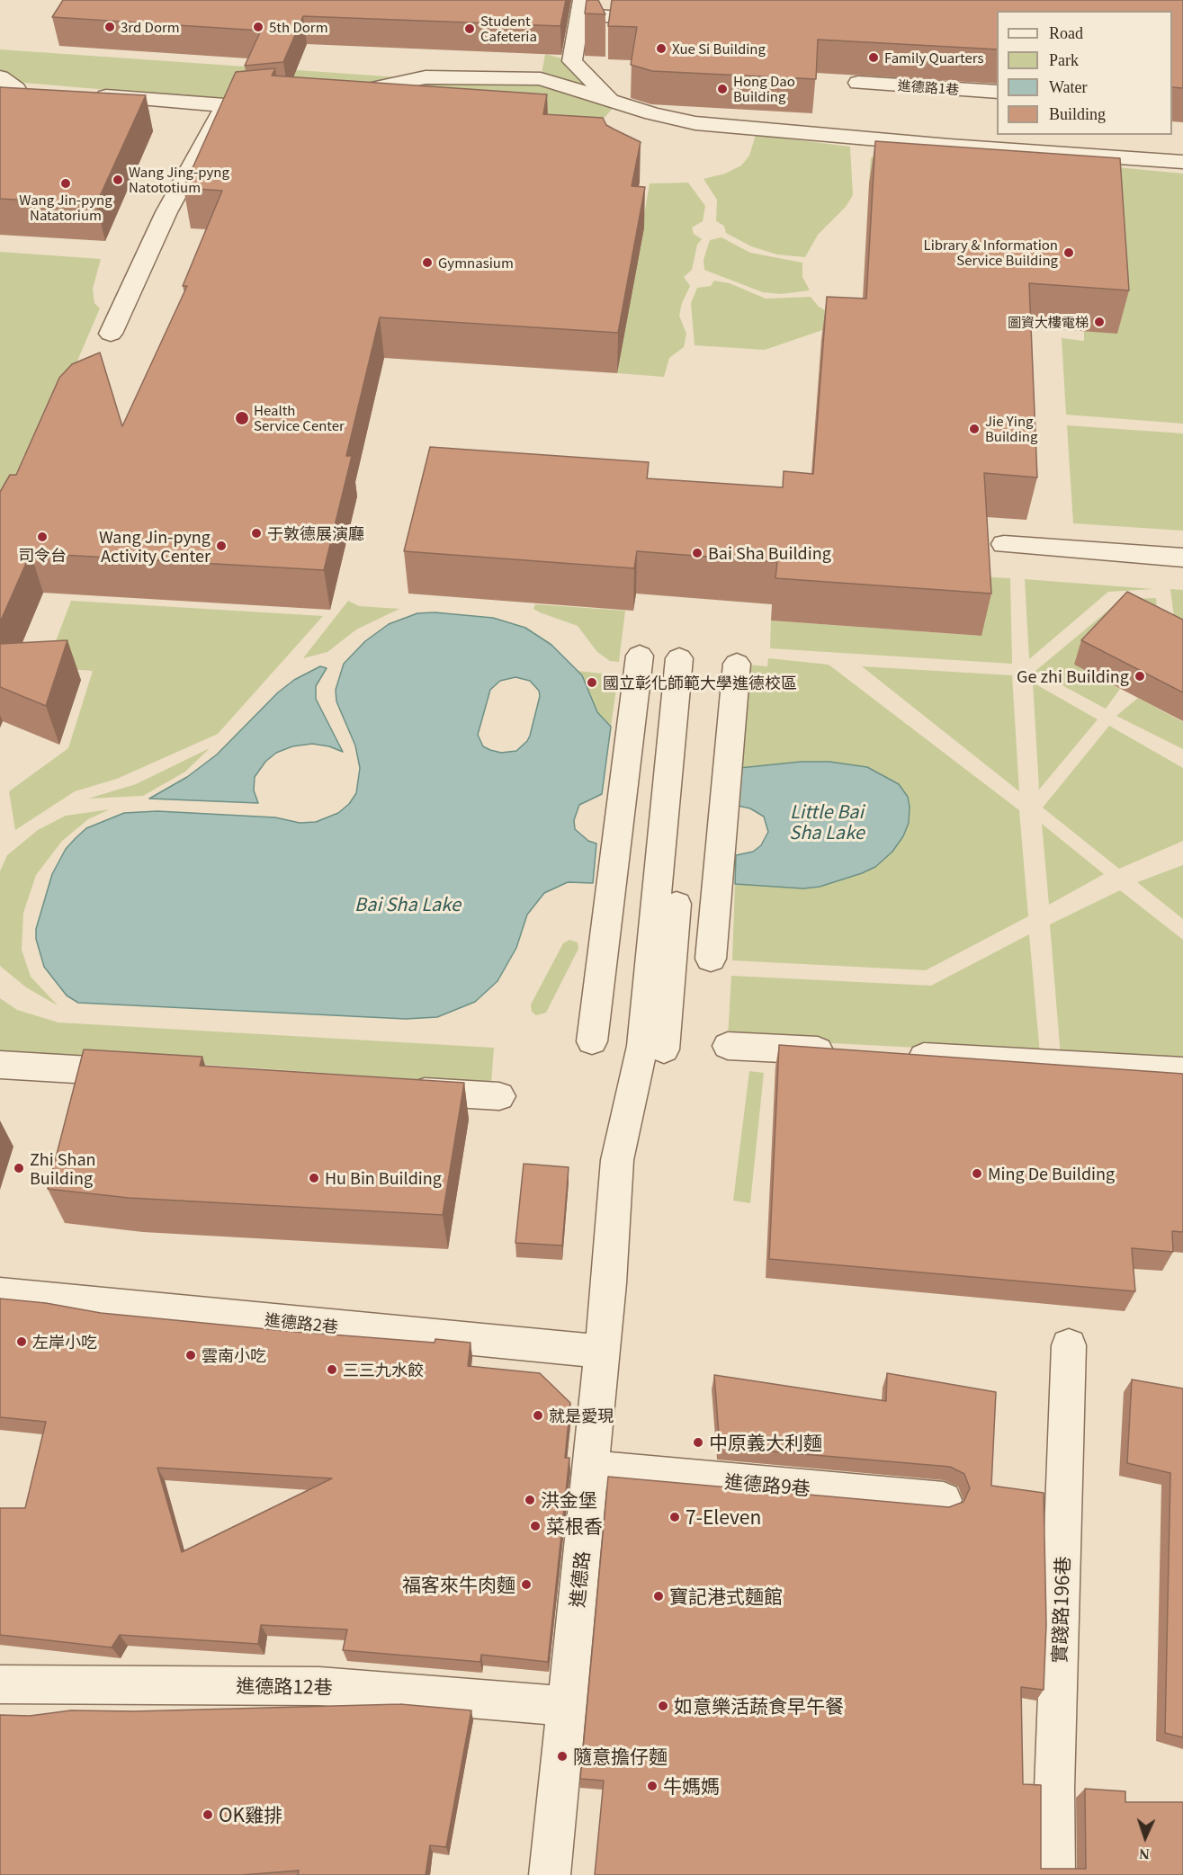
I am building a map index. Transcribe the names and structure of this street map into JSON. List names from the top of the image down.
{
  "streets": {
    "street": [
      "進德路1巷",
      "進德路2巷",
      "進德路9巷",
      "進德路",
      "實踐路196巷",
      "進德路12巷"
    ]
  },
  "crossings": [
    ["進德路2巷", "進德路"],
    ["進德路9巷", "進德路"],
    ["進德路", "進德路12巷"]
  ],
  "water": ["Little Bai Sha Lake", "Bai Sha Lake"],
  "places": [
    "3rd Dorm",
    "5th Dorm",
    "Student Cafeteria",
    "Xue Si Building",
    "Family Quarters",
    "Hong Dao Building",
    "Wang Jing-pyng Natototium",
    "Wang Jin-pyng Natatorium",
    "Library & Information Service Building",
    "Gymnasium",
    "圖資大樓電梯",
    "Health Service Center",
    "Jie Ying Building",
    "于敦德展演廳",
    "司令台",
    "Wang Jin-pyng Activity Center",
    "Bai Sha Building",
    "Ge zhi Building",
    "國立彰化師範大學進德校區",
    "Zhi Shan Building",
    "Ming De Building",
    "Hu Bin Building",
    "左岸小吃",
    "雲南小吃",
    "三三九水餃",
    "就是愛現",
    "中原義大利麵",
    "洪金堡",
    "7-Eleven",
    "菜根香",
    "福客來牛肉麵",
    "寶記港式麵館",
    "如意樂活蔬食早午餐",
    "隨意擔仔麵",
    "牛媽媽",
    "OK雞排"
  ],
  "legend": [
    "Road",
    "Park",
    "Water",
    "Building"
  ],
  "north": "bottom"
}
